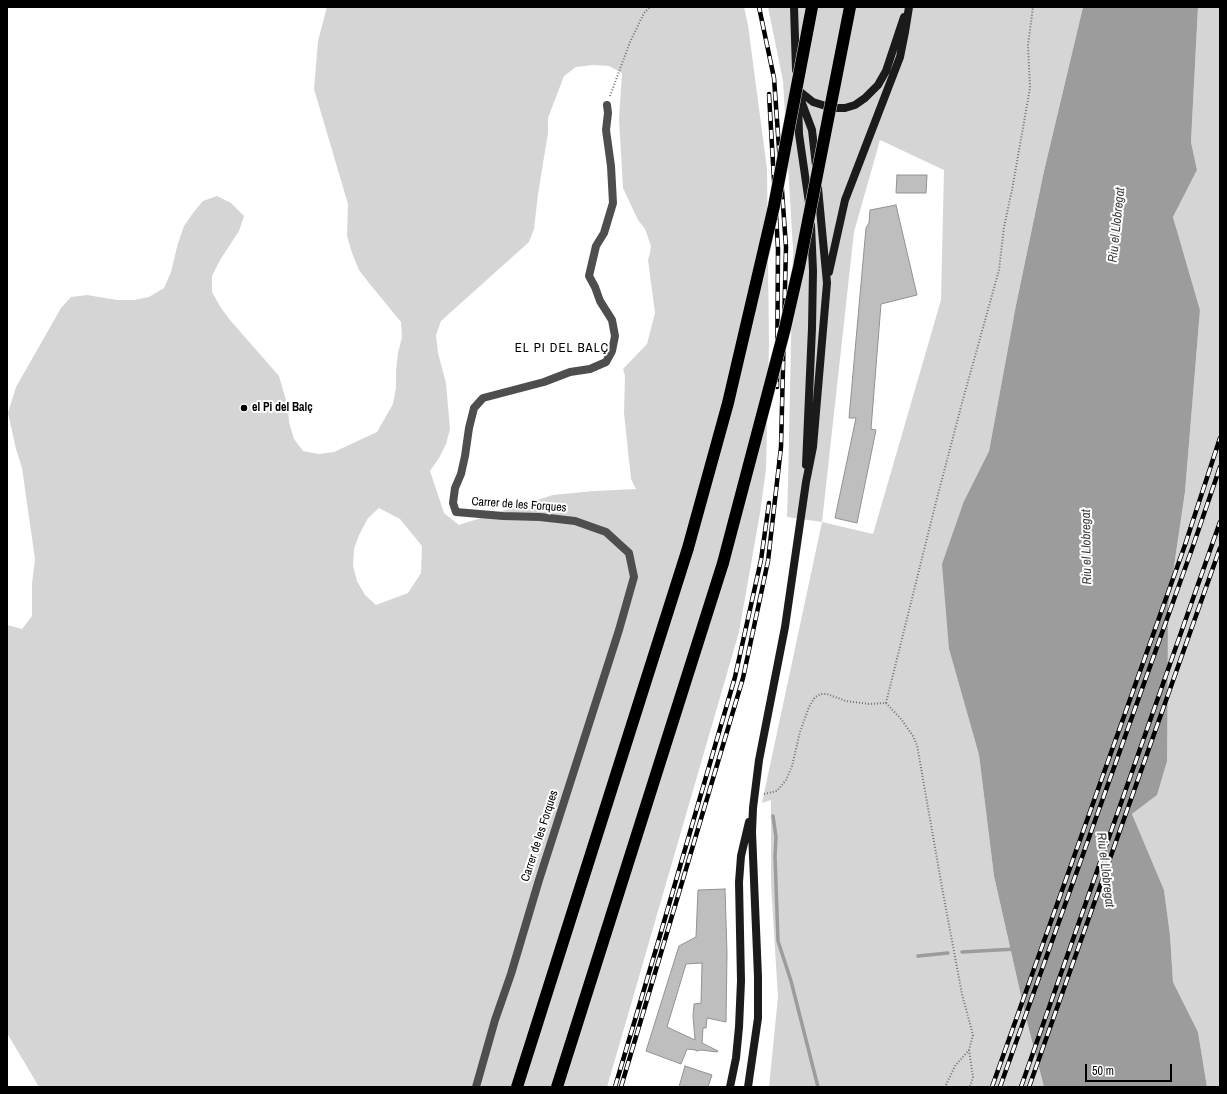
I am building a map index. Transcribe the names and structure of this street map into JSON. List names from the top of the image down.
{
  "streets": {
    "street": ["Carrer de les Forques"]
  },
  "districts": ["EL PI DEL BALÇ"],
  "water": ["Riu el Llobregat"],
  "places": ["el Pi del Balç"],
  "scale_bar": "50 m"
}
